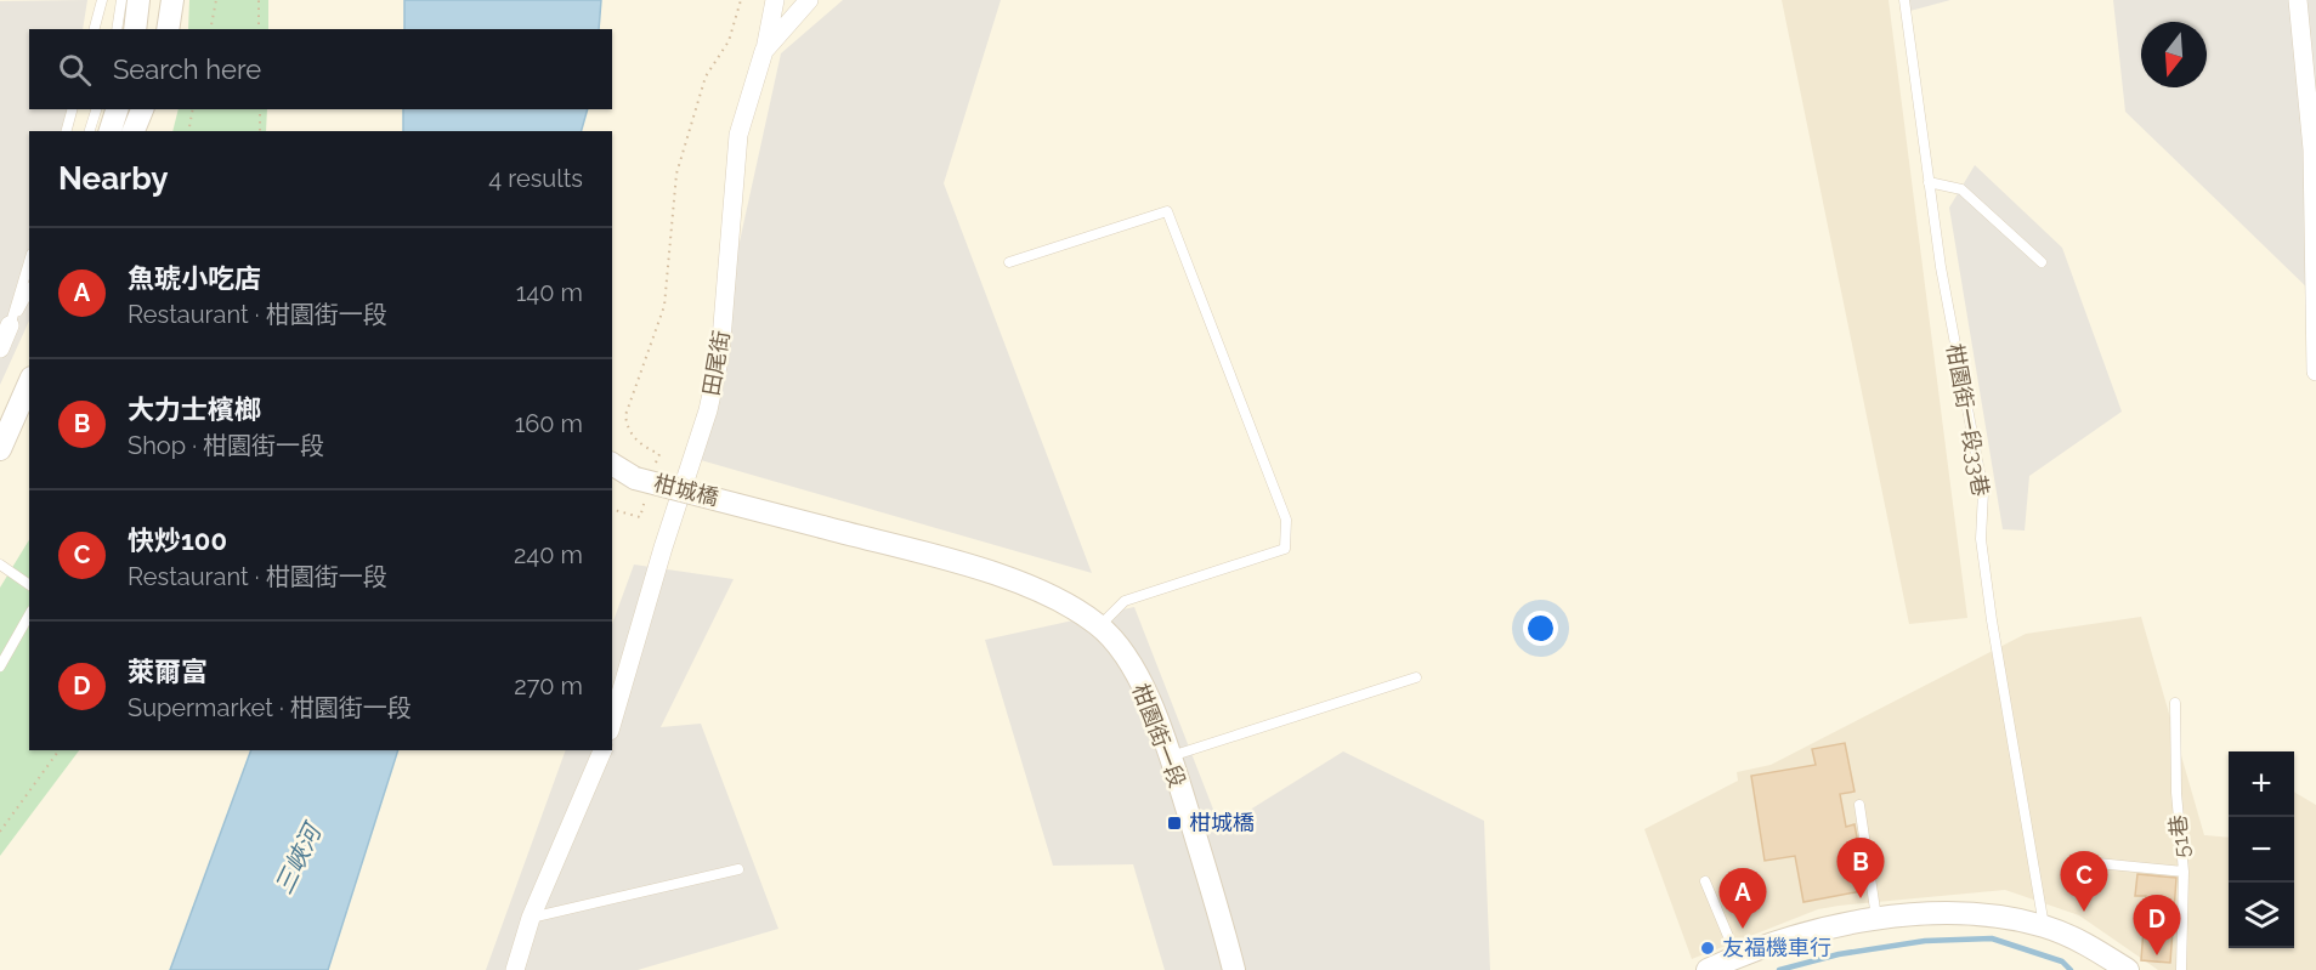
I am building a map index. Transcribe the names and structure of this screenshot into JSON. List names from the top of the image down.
{
  "streets": {
    "street": ["田尾街", "柑城橋", "柑園街一段"],
    "lane": ["柑園街一段33巷", "51巷"]
  },
  "crossings": [
    ["柑城橋", "柑園街一段"]
  ],
  "water": ["三峽河"],
  "places": {
    "transit": ["柑城橋"],
    "other": ["友福機車行"]
  },
  "north": "bottom",
  "page": {
    "search": "Search here",
    "heading": ["Nearby", "4 results"],
    "list": [
      {
        "mark": "A",
        "name": "魚琥小吃店",
        "note": "Restaurant · 柑園街一段",
        "value": "140 m"
      },
      {
        "mark": "B",
        "name": "大力士檳榔",
        "note": "Shop · 柑園街一段",
        "value": "160 m"
      },
      {
        "mark": "C",
        "name": "快炒100",
        "note": "Restaurant · 柑園街一段",
        "value": "240 m"
      },
      {
        "mark": "D",
        "name": "萊爾富",
        "note": "Supermarket · 柑園街一段",
        "value": "270 m"
      }
    ],
    "map_buttons": ["+", "−"],
    "pins": [
      "B",
      "C",
      "A",
      "D"
    ]
  }
}
